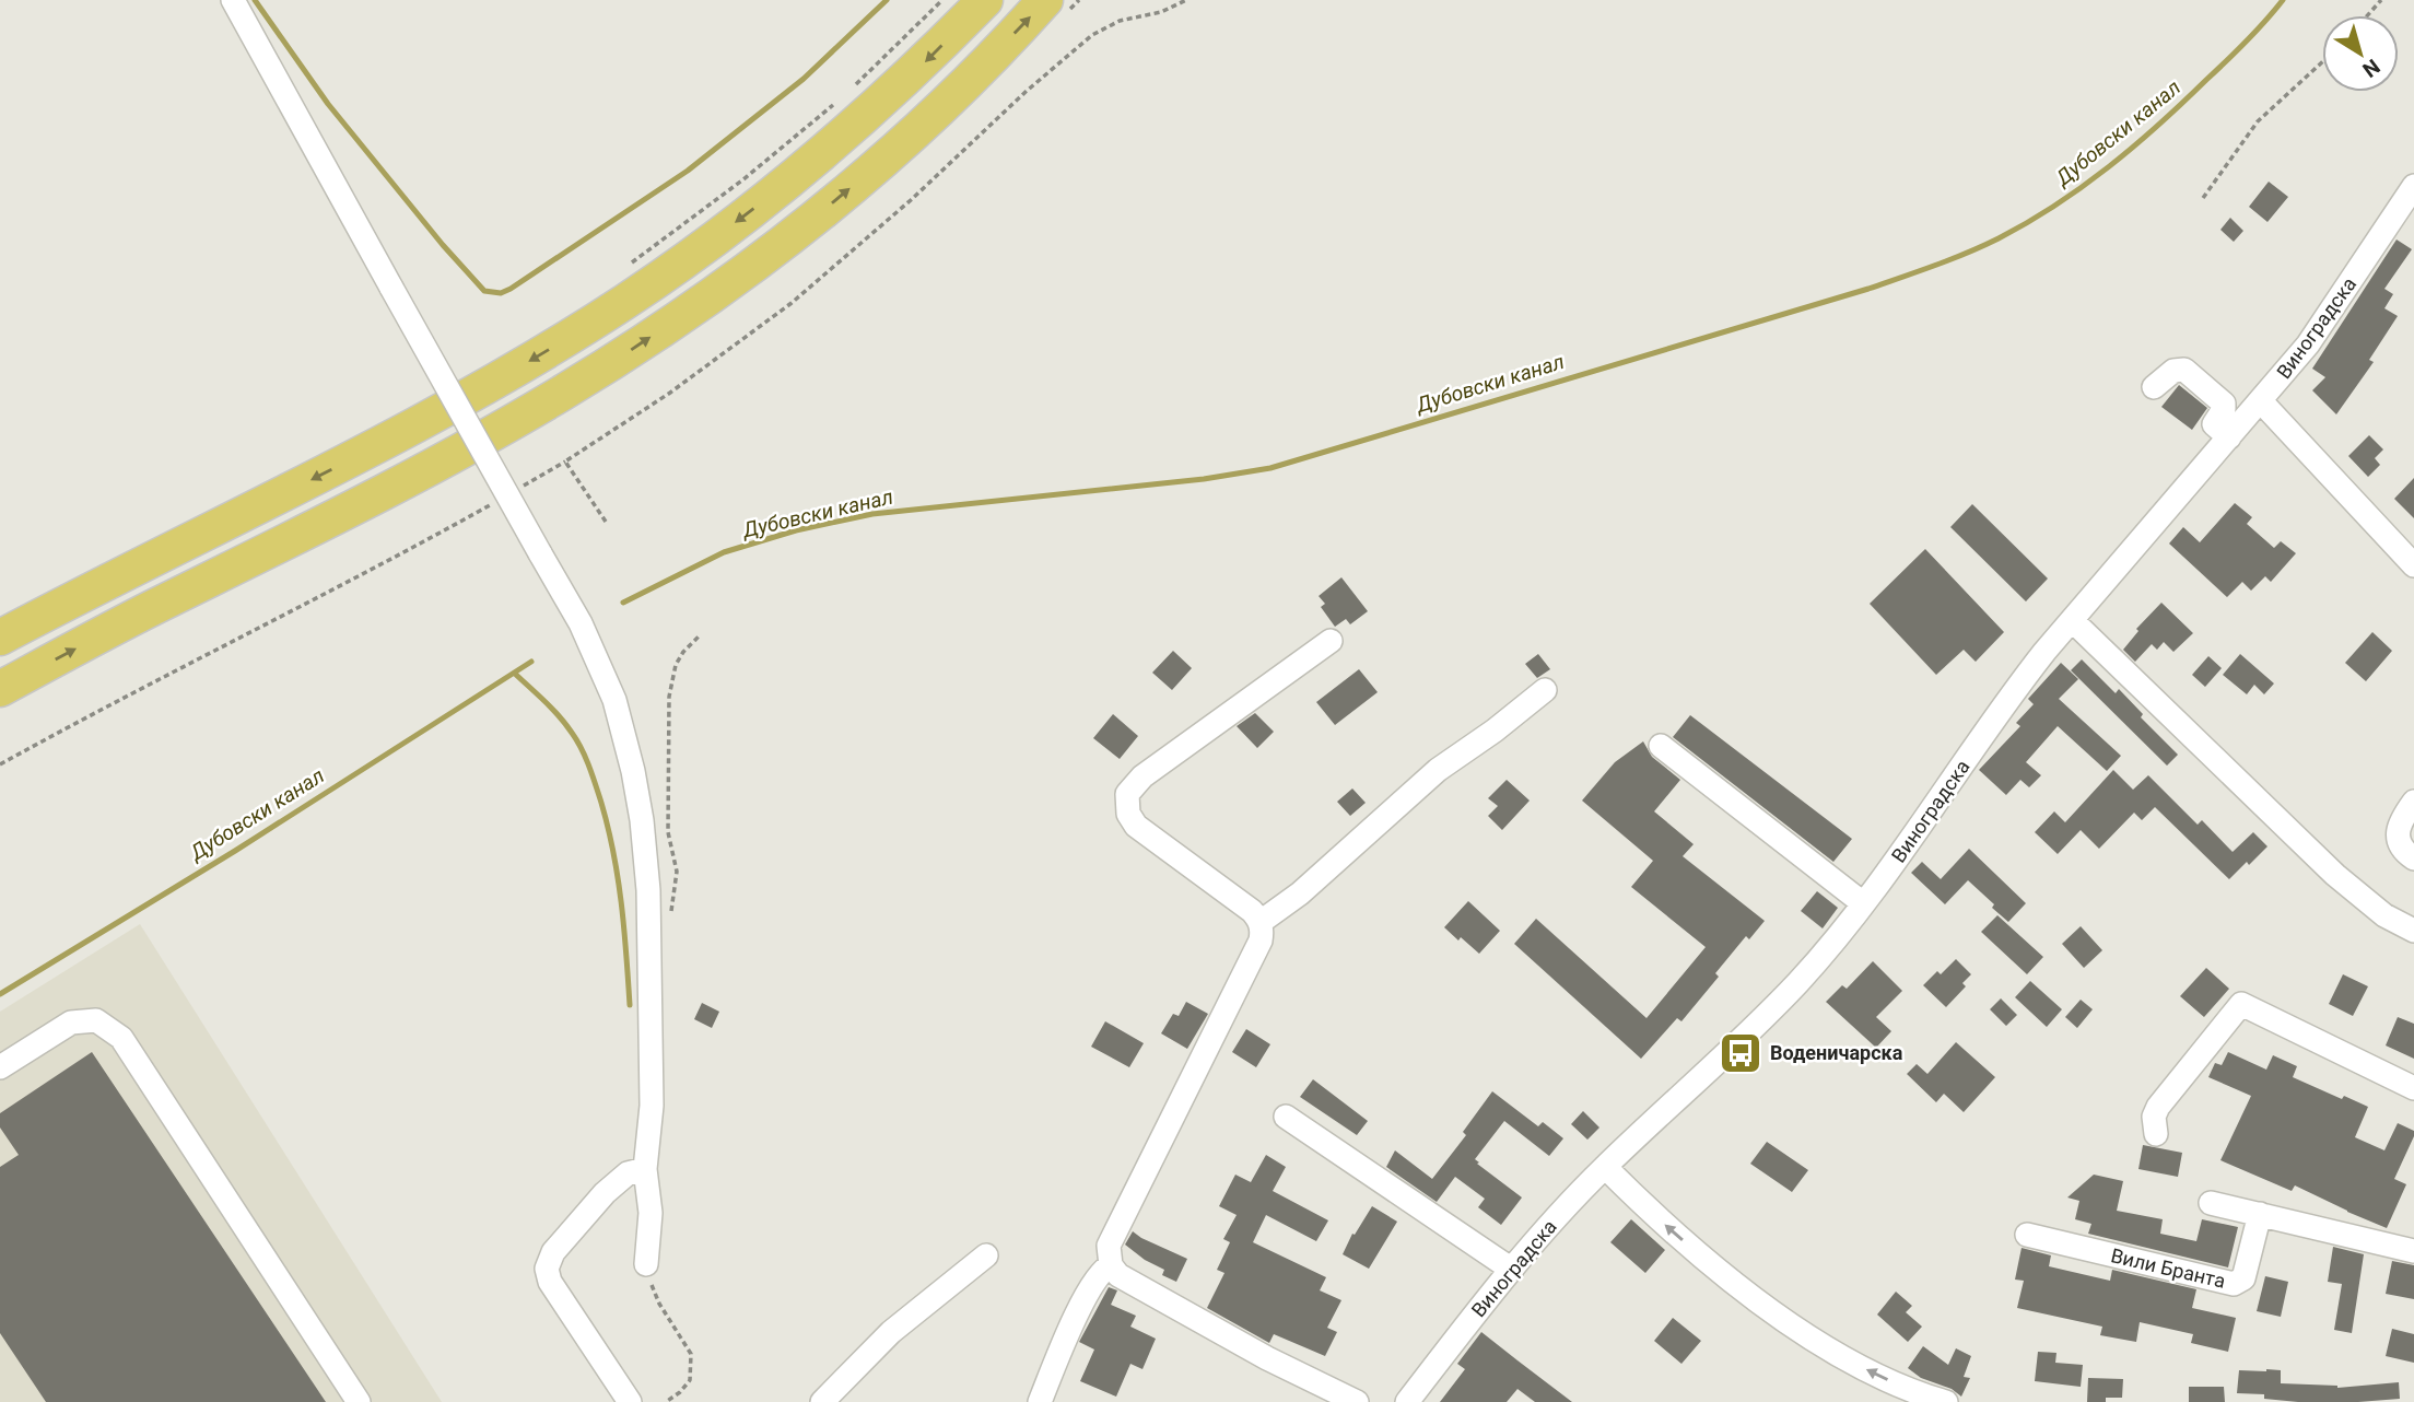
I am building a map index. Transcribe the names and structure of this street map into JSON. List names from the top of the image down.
{
  "streets": {
    "street": ["Виноградска", "Вили Бранта"]
  },
  "water": ["Дубовски канал"],
  "places": {
    "bus stop": ["Воденичарска"]
  },
  "north": "bottom right"
}
